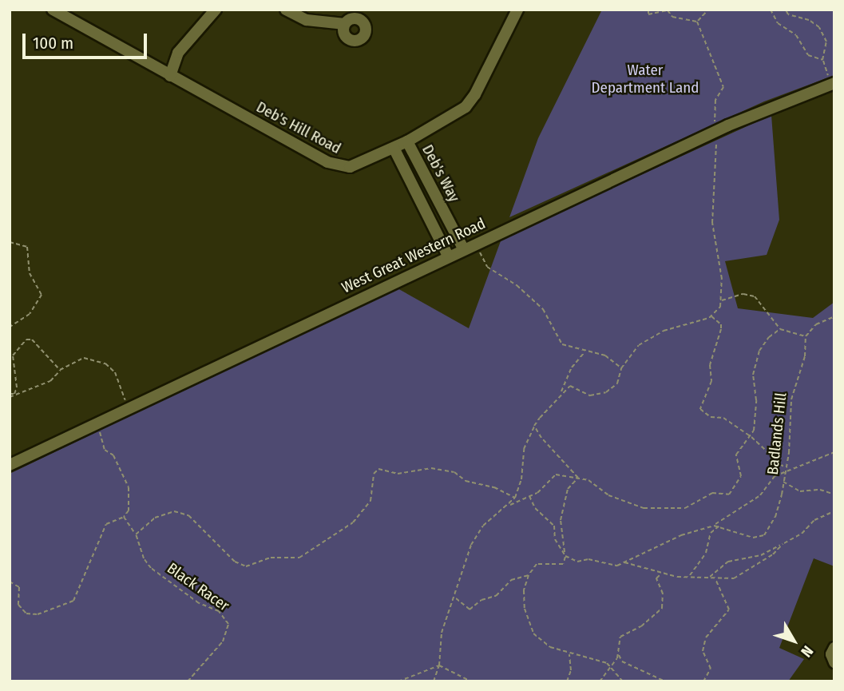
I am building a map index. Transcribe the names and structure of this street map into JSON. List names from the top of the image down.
{
  "streets": {
    "street": ["Deb's Hill Road", "Deb's Way", "West Great Western Road"],
    "path": ["Badlands Hill", "Black Racer"]
  },
  "crossings": [
    ["Deb's Hill Road", "Deb's Way"],
    ["Deb's Way", "West Great Western Road"]
  ],
  "parks": ["Water Department Land"],
  "scale_bar": "100 m",
  "north": "bottom right"
}
